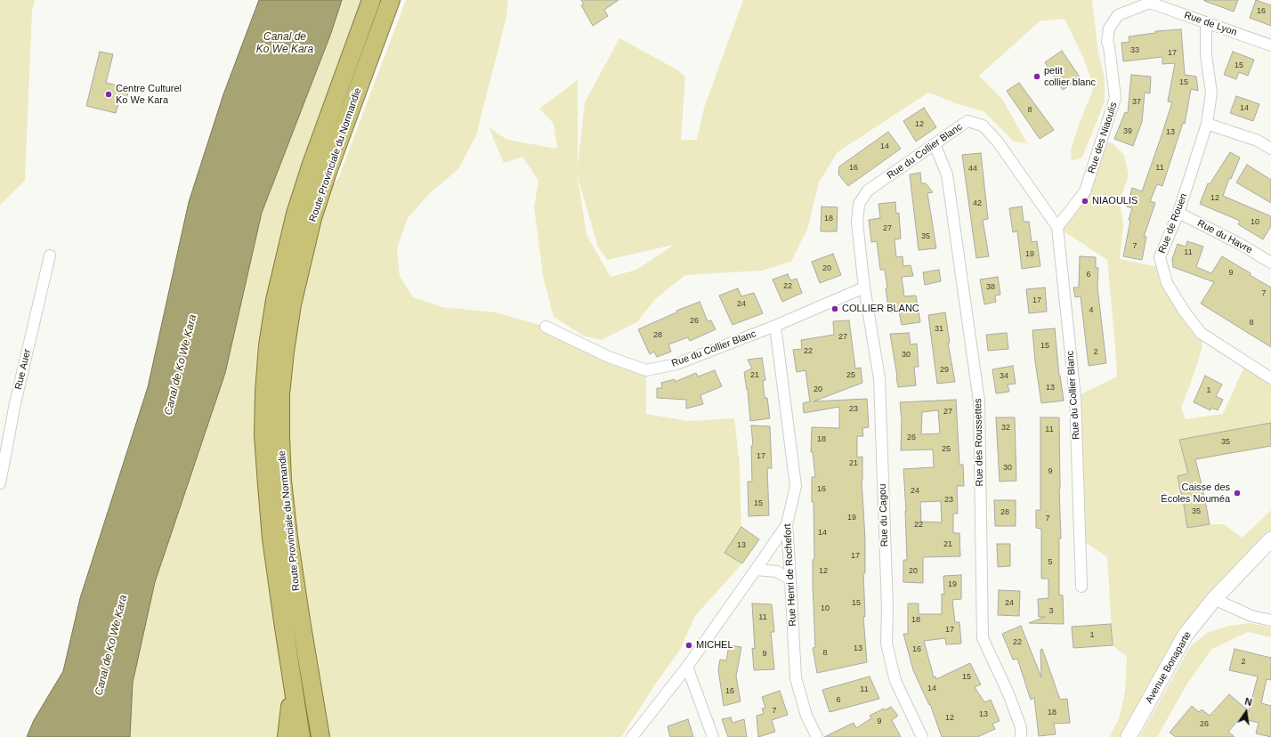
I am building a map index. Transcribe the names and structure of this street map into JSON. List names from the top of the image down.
{
  "streets": {
    "highway": ["Route Provinciale du Normandie"],
    "main road": ["Avenue Bonaparte"],
    "street": [
      "Rue de Lyon",
      "Rue des Niaoulis",
      "Rue du Collier Blanc",
      "Rue de Rouen",
      "Rue du Havre",
      "Rue Auer",
      "Rue des Roussettes",
      "Rue du Cagou",
      "Rue Henri de Rochefort"
    ]
  },
  "crossings": [
    ["Rue de Lyon", "Rue des Niaoulis"],
    ["Rue de Lyon", "Rue de Rouen"],
    ["Rue des Niaoulis", "Rue du Collier Blanc"],
    ["Rue du Collier Blanc", "Rue des Roussettes"],
    ["Rue du Collier Blanc", "Rue du Cagou"],
    ["Rue du Collier Blanc", "Rue Henri de Rochefort"],
    ["Rue de Rouen", "Rue du Havre"]
  ],
  "water": ["Canal de Ko We Kara"],
  "places": [
    "petit collier blanc",
    "Centre Culturel Ko We Kara",
    "NIAOULIS",
    "COLLIER BLANC",
    "Caisse des Écoles Nouméa",
    "MICHEL"
  ],
  "house_numbers": [
    "16",
    "33",
    "17",
    "15",
    "15",
    "37",
    "14",
    "8",
    "12",
    "39",
    "13",
    "14",
    "16",
    "11",
    "44",
    "12",
    "42",
    "18",
    "10",
    "27",
    "35",
    "7",
    "11",
    "19",
    "20",
    "9",
    "6",
    "22",
    "38",
    "7",
    "17",
    "24",
    "4",
    "26",
    "8",
    "31",
    "28",
    "27",
    "15",
    "22",
    "2",
    "30",
    "29",
    "21",
    "25",
    "34",
    "13",
    "20",
    "1",
    "23",
    "27",
    "32",
    "11",
    "26",
    "18",
    "35",
    "25",
    "17",
    "21",
    "30",
    "9",
    "16",
    "24",
    "23",
    "15",
    "35",
    "28",
    "19",
    "7",
    "22",
    "14",
    "21",
    "13",
    "17",
    "5",
    "12",
    "20",
    "19",
    "15",
    "24",
    "10",
    "3",
    "11",
    "18",
    "17",
    "1",
    "22",
    "13",
    "16",
    "8",
    "9",
    "2",
    "15",
    "14",
    "11",
    "16",
    "6",
    "7",
    "18",
    "13",
    "12",
    "9",
    "26"
  ],
  "north": "top"
}
